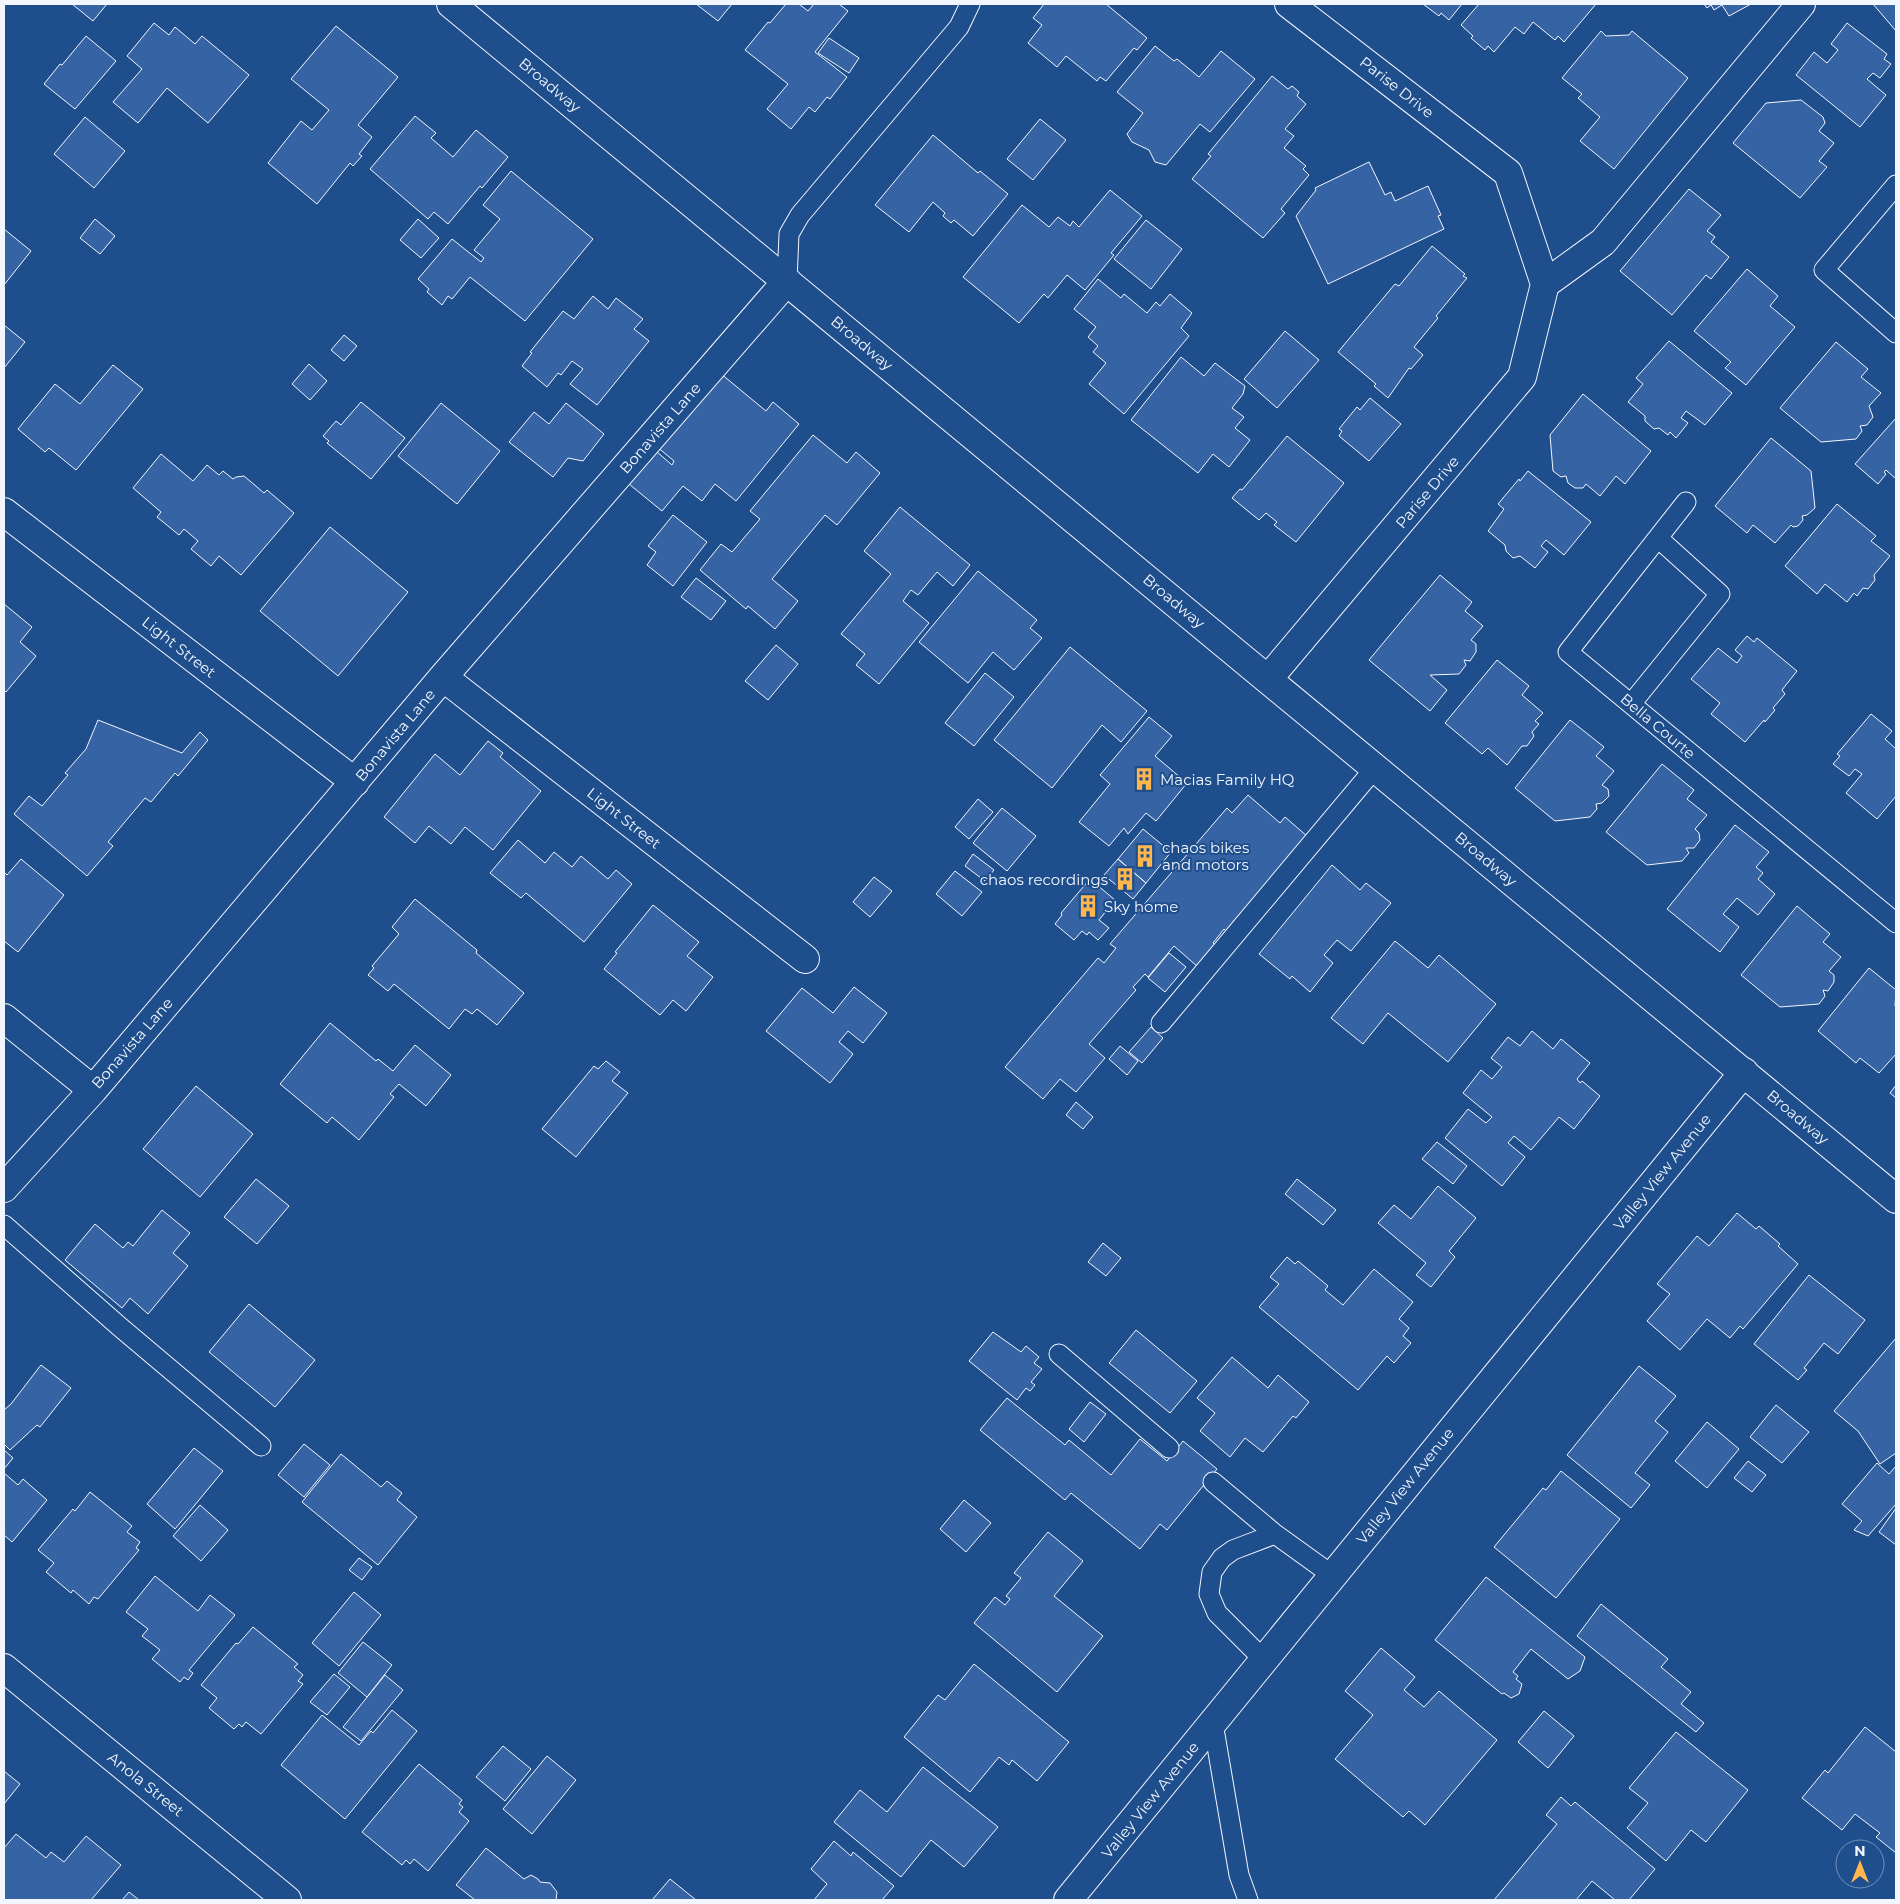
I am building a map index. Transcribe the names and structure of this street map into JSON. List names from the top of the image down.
{
  "streets": {
    "street": [
      "Broadway",
      "Parise Drive",
      "Bonavista Lane",
      "Light Street",
      "Valley View Avenue",
      "Anola Street"
    ],
    "lane": ["Bella Courte"]
  },
  "crossings": [
    ["Broadway", "Parise Drive"],
    ["Broadway", "Bonavista Lane"],
    ["Broadway", "Valley View Avenue"],
    ["Bonavista Lane", "Light Street"]
  ],
  "places": {
    "building": [
      "Macias Family HQ",
      "chaos bikes and motors",
      "chaos recordings",
      "Sky home"
    ]
  },
  "north": "top"
}
